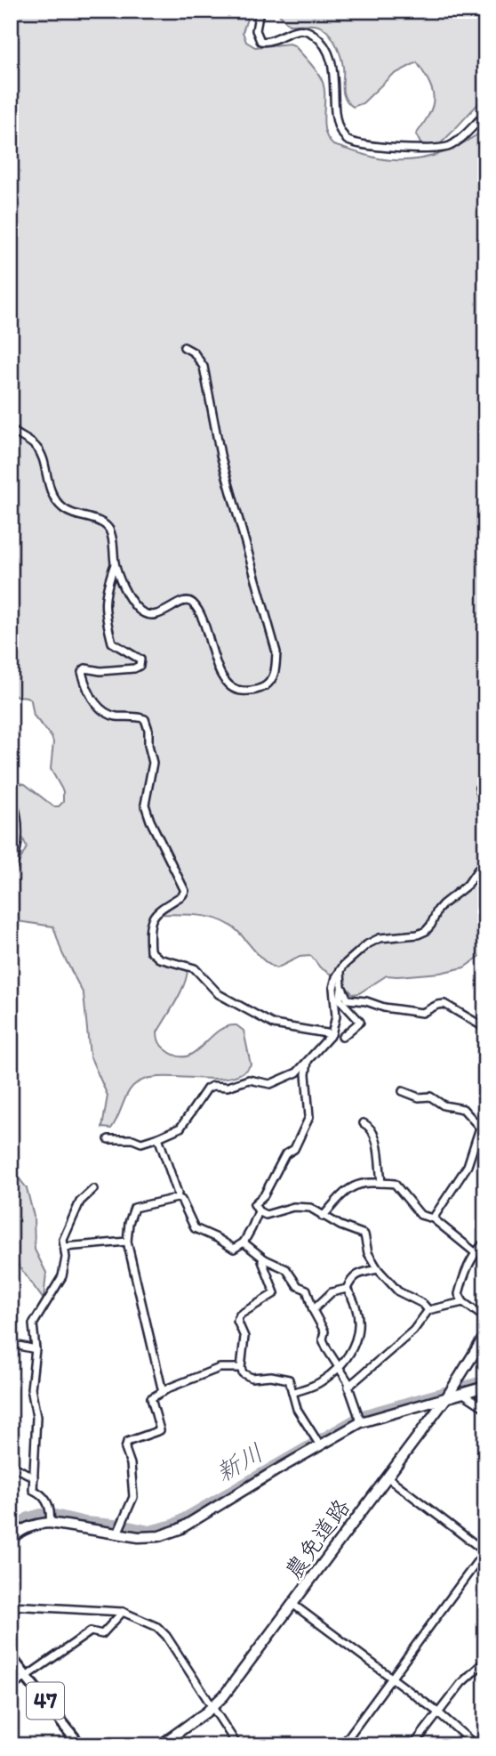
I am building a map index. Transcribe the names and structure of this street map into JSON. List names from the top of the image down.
{
  "streets": {
    "main road": ["47"],
    "street": ["農免道路"]
  },
  "water": ["新川"]
}
